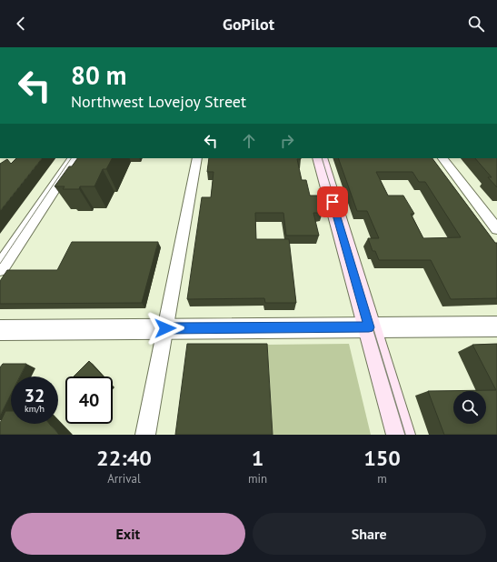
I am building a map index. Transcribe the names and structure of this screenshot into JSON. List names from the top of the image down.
{
  "page": {
    "header": "GoPilot",
    "turn": ["80 m", "Northwest Lovejoy Street"],
    "speed": "32 km/h",
    "limit": "40",
    "eta": [
      "22:40",
      "Arrival",
      "1",
      "min",
      "150",
      "m"
    ],
    "buttons": ["Exit", "Share"]
  }
}
